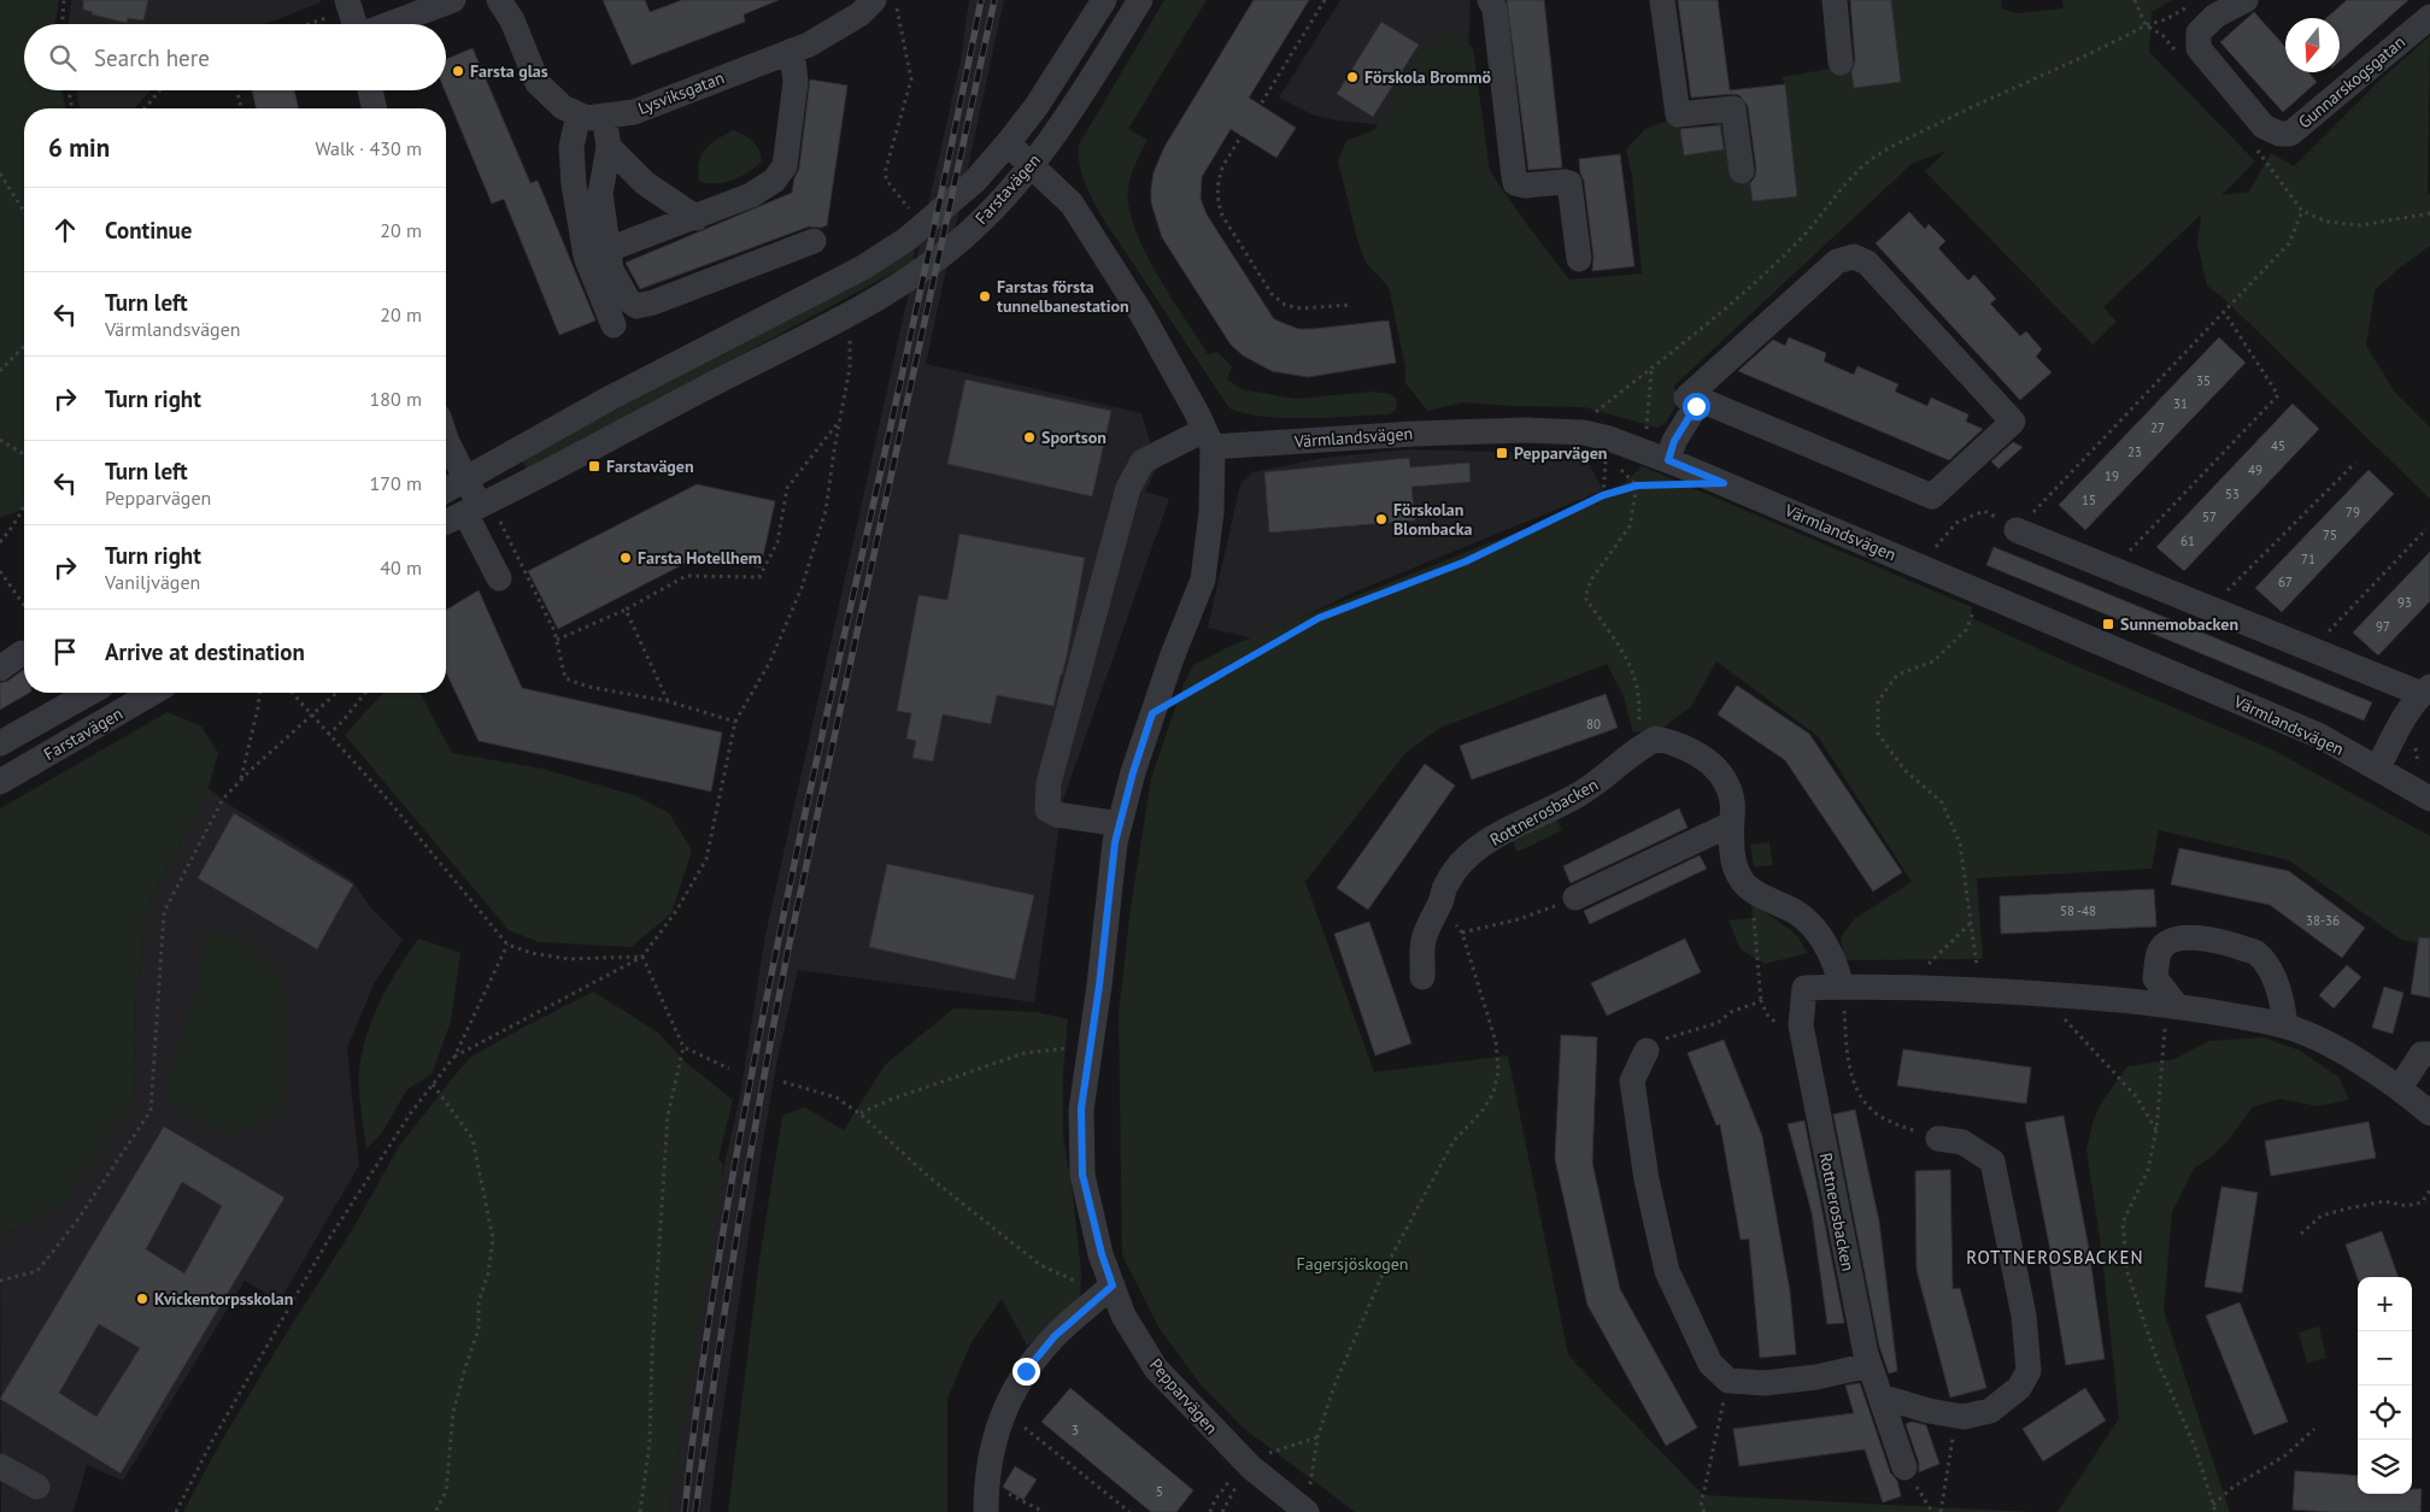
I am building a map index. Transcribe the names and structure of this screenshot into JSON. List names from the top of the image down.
{
  "streets": {
    "street": [
      "Gunnarskogsgatan",
      "Lysviksgatan",
      "Farstavägen",
      "Värmlandsvägen",
      "Rottnerosbacken",
      "Pepparvägen"
    ]
  },
  "crossings": [
    ["Farstavägen", "Pepparvägen"],
    ["Värmlandsvägen", "Pepparvägen"]
  ],
  "districts": ["ROTTNEROSBACKEN"],
  "parks": ["Fagersjöskogen"],
  "places": {
    "other": [
      "Farsta glas",
      "Förskola Brommö",
      "Farstas första tunnelbanestation",
      "Sportson",
      "Förskolan Blombacka",
      "Farsta Hotellhem",
      "Kvickentorpsskolan"
    ],
    "transit": ["Pepparvägen", "Farstavägen", "Sunnemobacken"]
  },
  "house_numbers": [
    "35",
    "31",
    "27",
    "45",
    "23",
    "49",
    "19",
    "53",
    "15",
    "79",
    "57",
    "75",
    "61",
    "71",
    "67",
    "93",
    "97",
    "80",
    "58 -48",
    "38-36",
    "3",
    "5"
  ],
  "north": "bottom",
  "page": {
    "search": "Search here",
    "heading": ["6 min", "Walk · 430 m"],
    "list": [
      ["Continue", "20 m"],
      ["Turn left", "Värmlandsvägen", "20 m"],
      ["Turn right", "180 m"],
      ["Turn left", "Pepparvägen", "170 m"],
      ["Turn right", "Vaniljvägen", "40 m"],
      "Arrive at destination"
    ],
    "map_buttons": ["+", "−"]
  }
}
